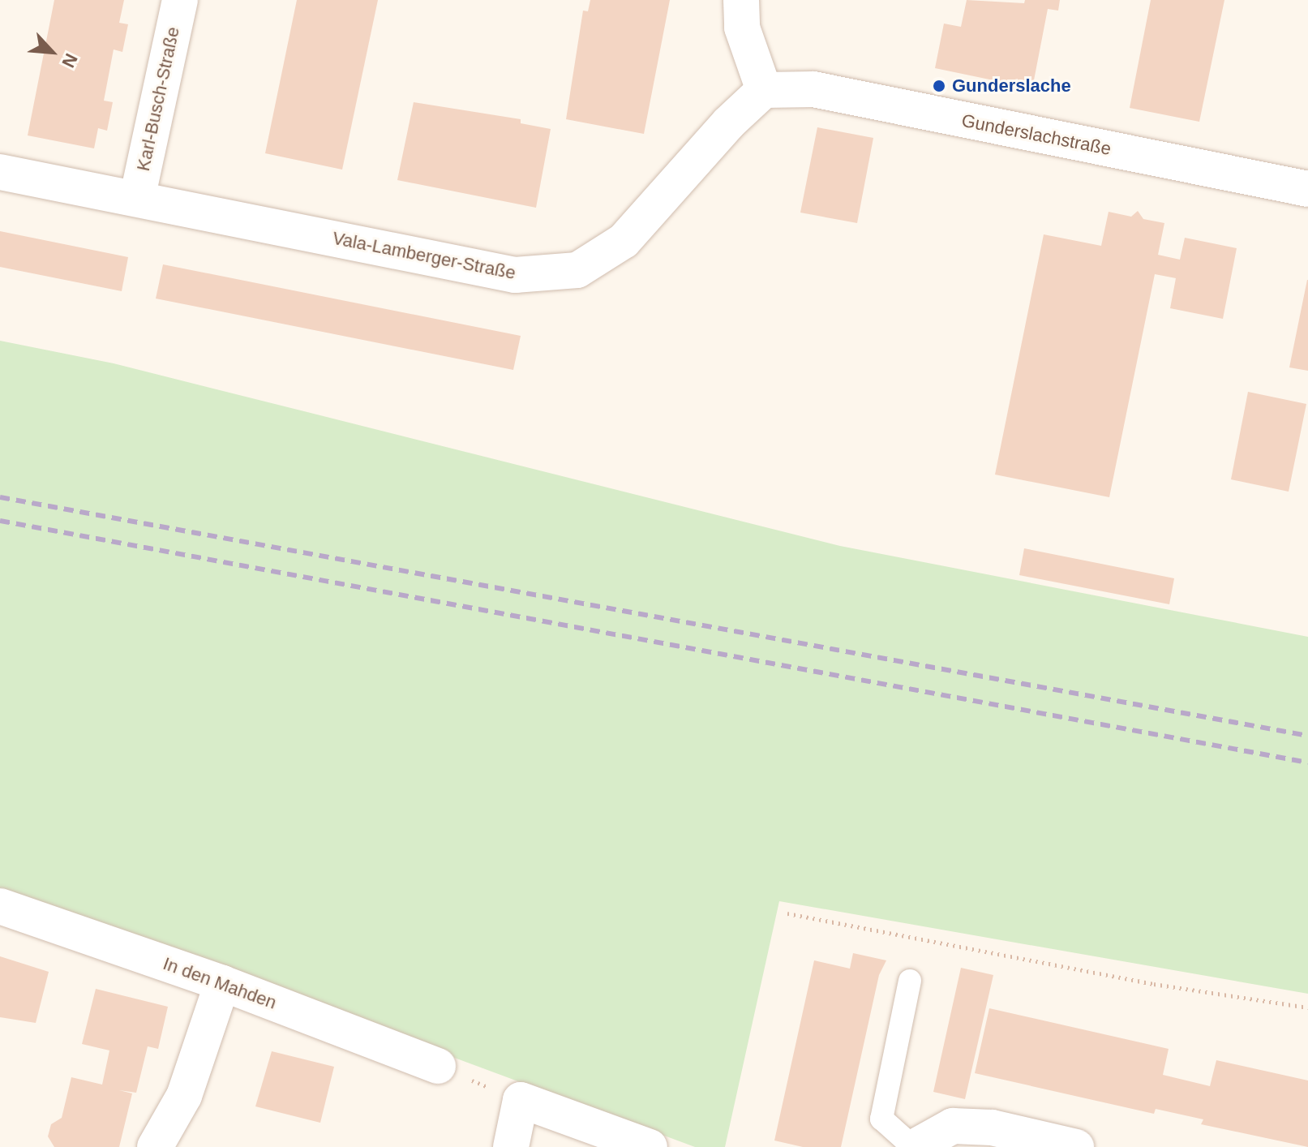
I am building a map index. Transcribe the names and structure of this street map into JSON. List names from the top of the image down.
{
  "streets": {
    "street": [
      "Karl-Busch-Straße",
      "Gunderslachstraße",
      "Vala-Lamberger-Straße",
      "In den Mahden"
    ]
  },
  "crossings": [
    ["Karl-Busch-Straße", "Vala-Lamberger-Straße"],
    ["Gunderslachstraße", "Vala-Lamberger-Straße"]
  ],
  "places": ["Gunderslache"],
  "north": "bottom right"
}
